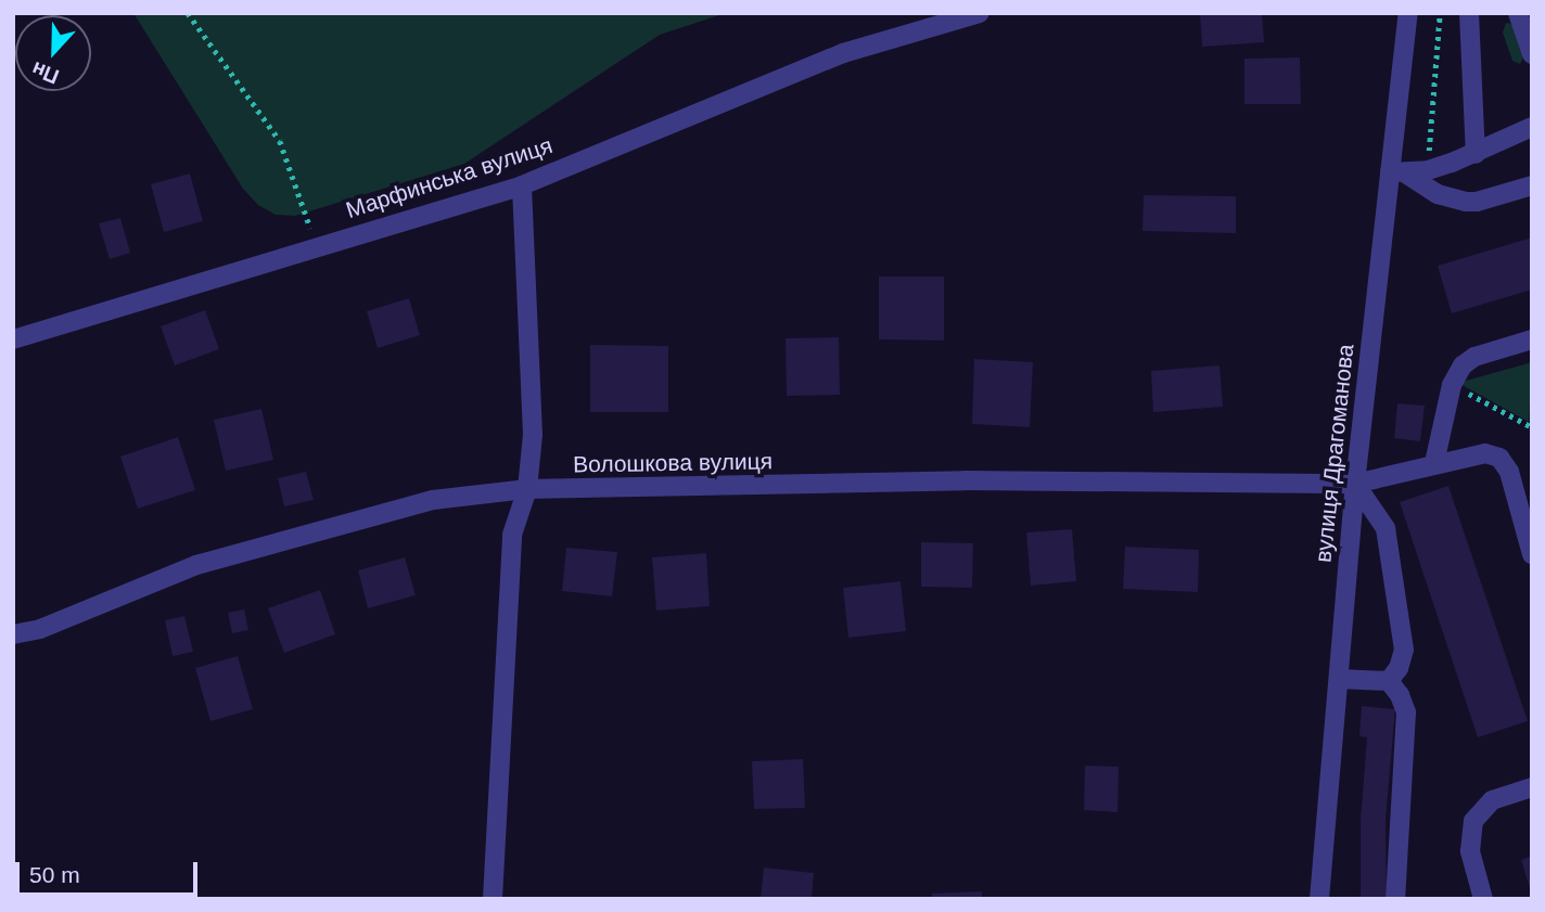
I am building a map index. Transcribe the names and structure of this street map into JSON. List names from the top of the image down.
{
  "streets": {
    "street": ["Марфинська вулиця", "вулиця Драгоманова", "Волошкова вулиця"]
  },
  "crossings": [
    ["вулиця Драгоманова", "Волошкова вулиця"]
  ],
  "scale_bar": "50 m",
  "north": "bottom"
}
